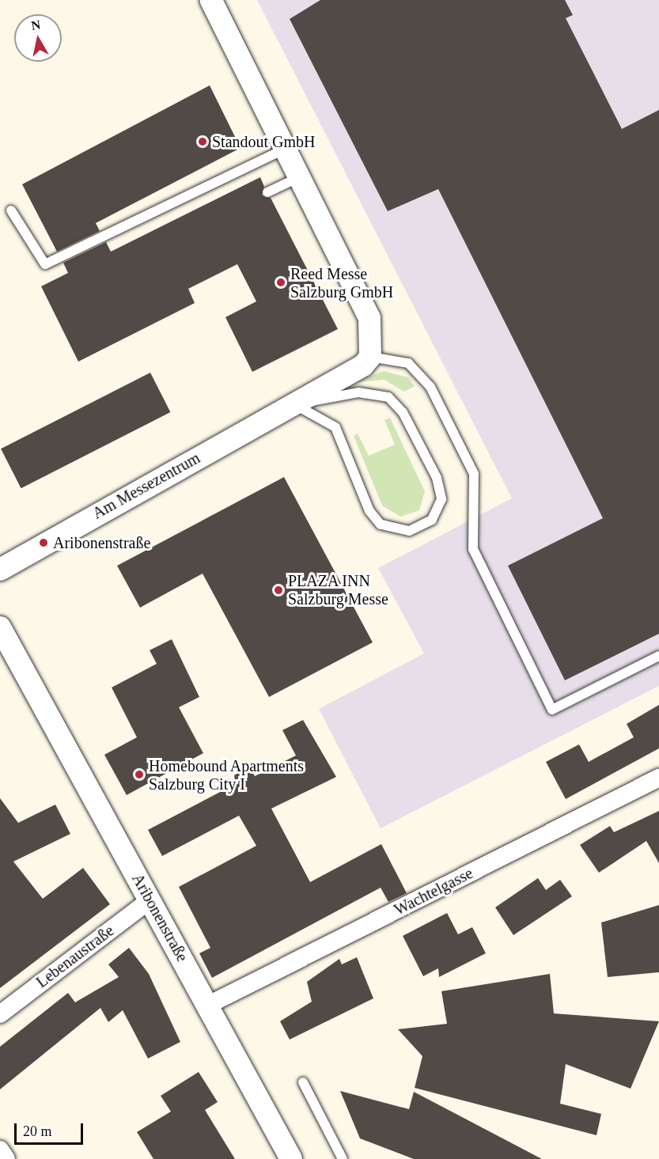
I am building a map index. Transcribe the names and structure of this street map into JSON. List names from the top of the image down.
{
  "streets": {
    "street": [
      "Am Messezentrum",
      "Wachtelgasse",
      "Aribonenstraße",
      "Lebenaustraße"
    ]
  },
  "crossings": [
    ["Wachtelgasse", "Aribonenstraße"],
    ["Aribonenstraße", "Lebenaustraße"]
  ],
  "places": [
    "Standout GmbH",
    "Reed Messe Salzburg GmbH",
    "Aribonenstraße",
    "PLAZA INN Salzburg Messe",
    "Homebound Apartments Salzburg City I"
  ],
  "scale_bar": "20 m",
  "north": "top"
}
